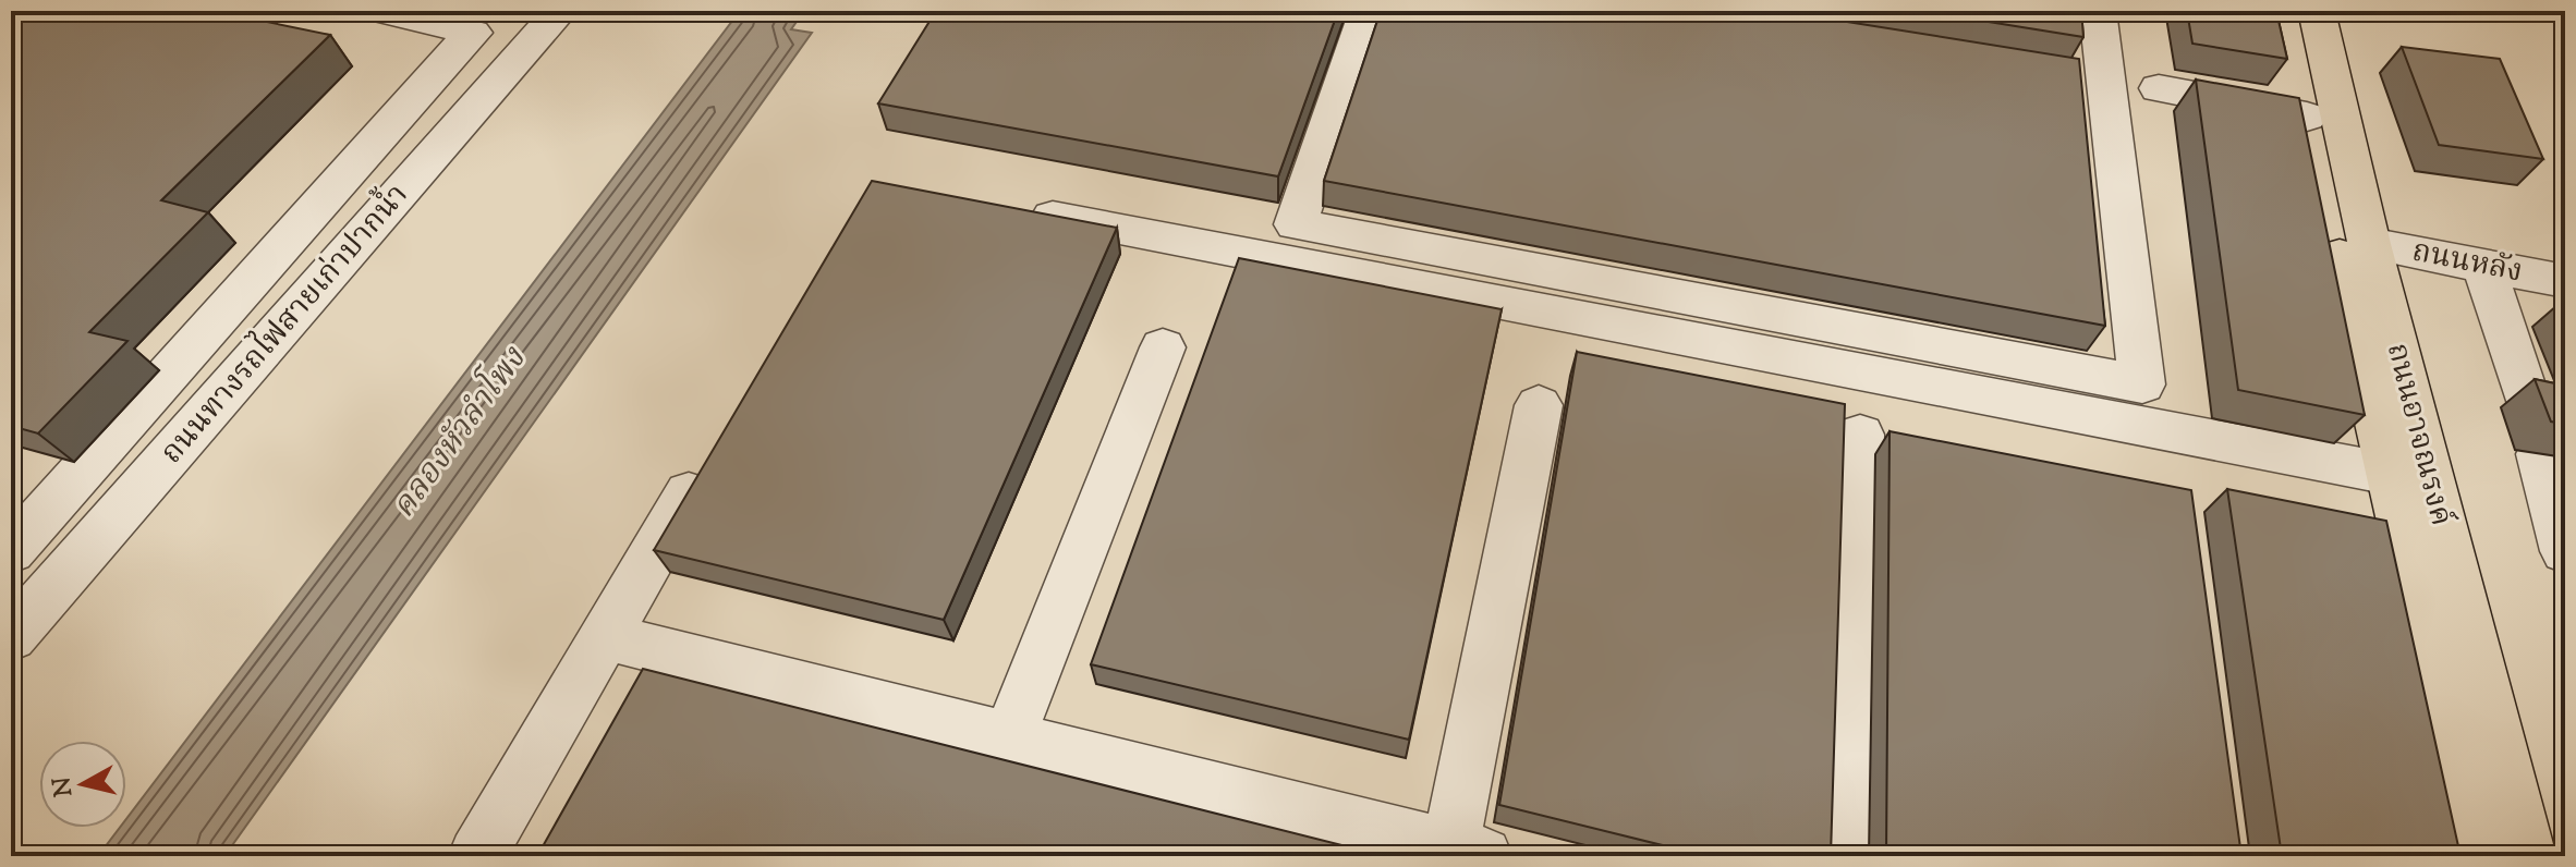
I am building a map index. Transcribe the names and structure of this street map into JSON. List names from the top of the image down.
{
  "streets": {
    "main road": ["ถนนอาจณรงค์"],
    "street": ["ถนนหลัง", "ถนนทางรถไฟสายเก่าปากน้ำ"]
  },
  "crossings": [
    ["ถนนหลัง", "ถนนอาจณรงค์"]
  ],
  "water": ["คลองหัวลำโพง"],
  "north": "left"
}
